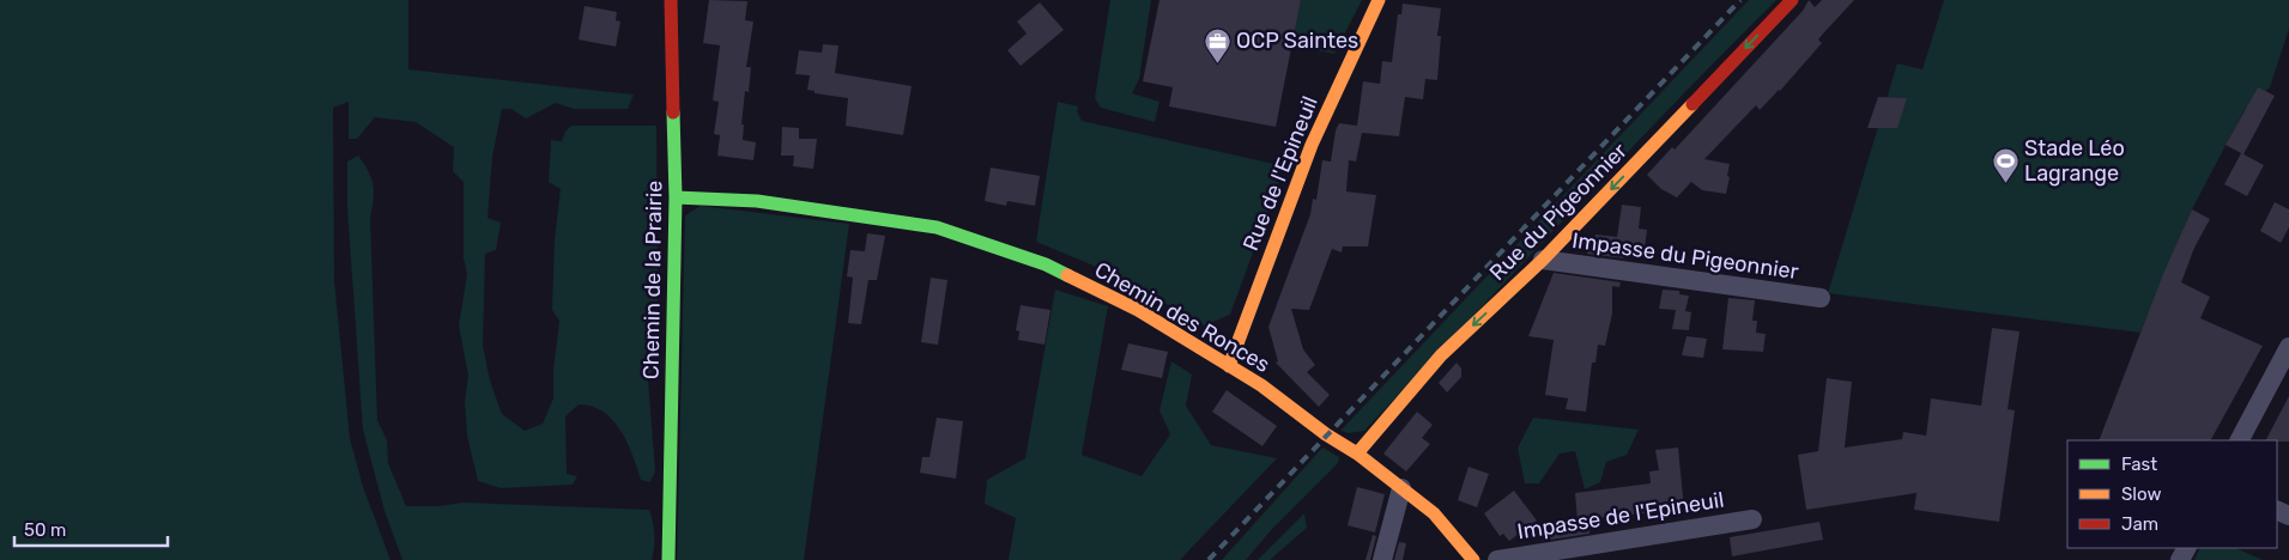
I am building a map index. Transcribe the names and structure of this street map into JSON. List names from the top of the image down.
{
  "streets": {
    "street": [
      "Rue de l'Epineuil",
      "Rue du Pigeonnier",
      "Impasse du Pigeonnier",
      "Chemin de la Prairie",
      "Chemin des Ronces",
      "Impasse de l'Epineuil"
    ]
  },
  "crossings": [
    ["Rue de l'Epineuil", "Chemin des Ronces"],
    ["Rue du Pigeonnier", "Impasse du Pigeonnier"],
    ["Rue du Pigeonnier", "Chemin des Ronces"],
    ["Chemin de la Prairie", "Chemin des Ronces"]
  ],
  "one_way": ["Rue du Pigeonnier"],
  "places": {
    "office": ["OCP Saintes"],
    "sports": ["Stade Léo Lagrange"]
  },
  "legend": ["Fast", "Slow", "Jam"],
  "scale_bar": "50 m"
}
